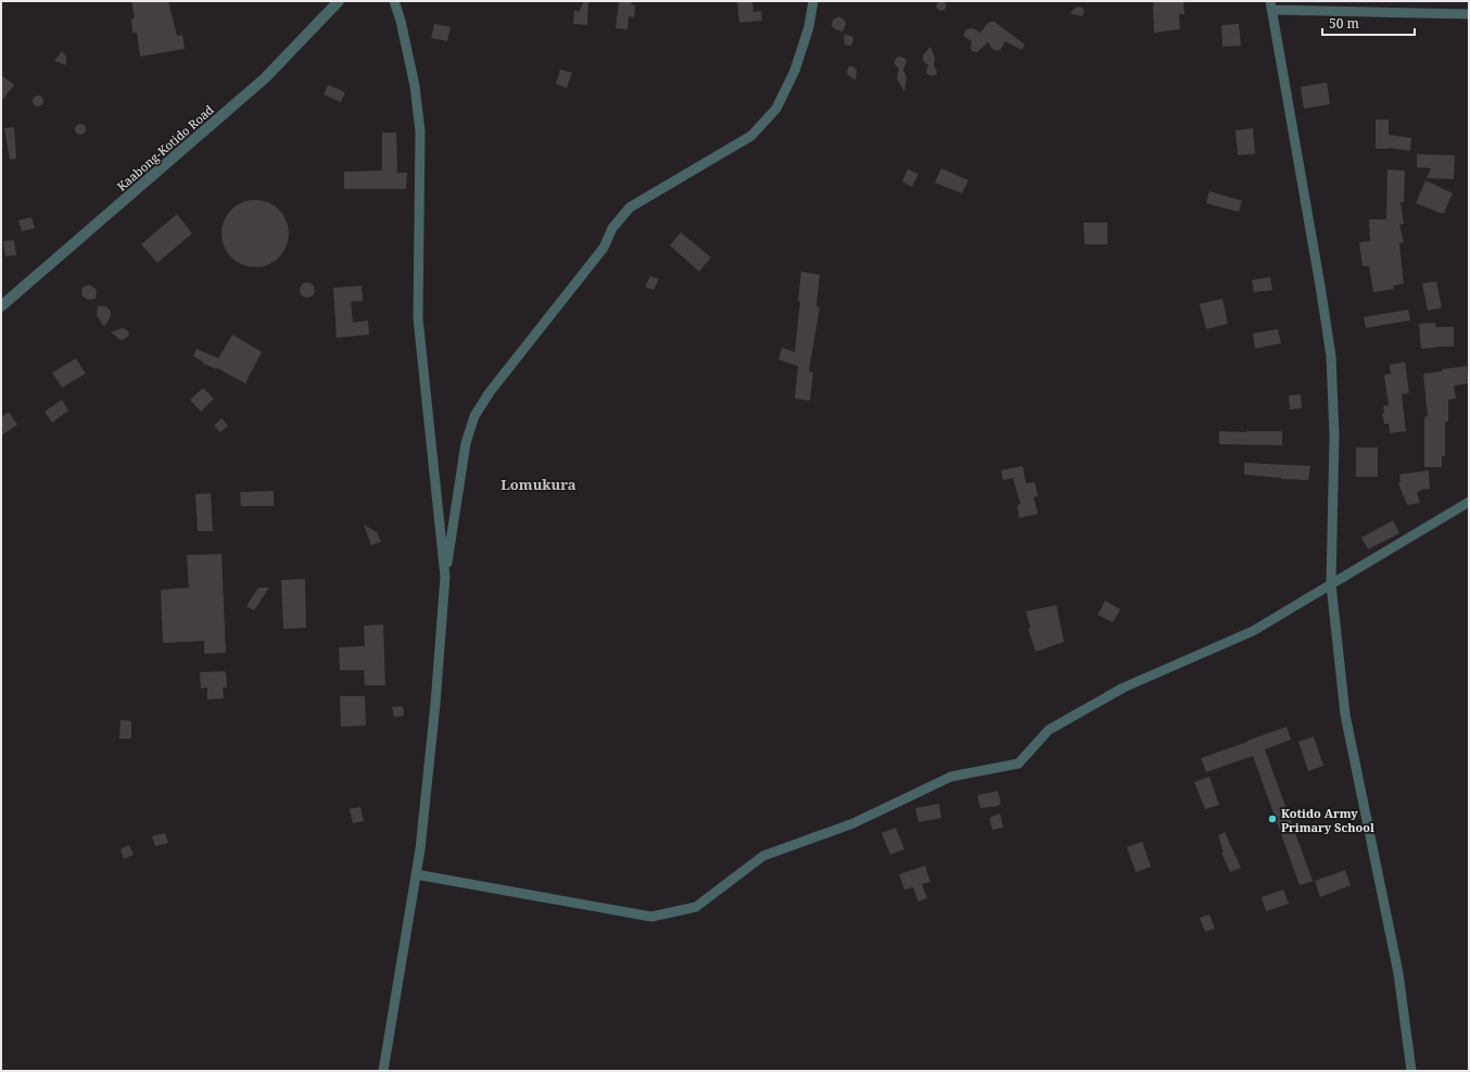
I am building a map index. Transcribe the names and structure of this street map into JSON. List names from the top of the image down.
{
  "streets": {
    "street": ["Kaabong-Kotido Road"]
  },
  "districts": ["Lomukura"],
  "places": ["Kotido Army Primary School"],
  "scale_bar": "50 m"
}
